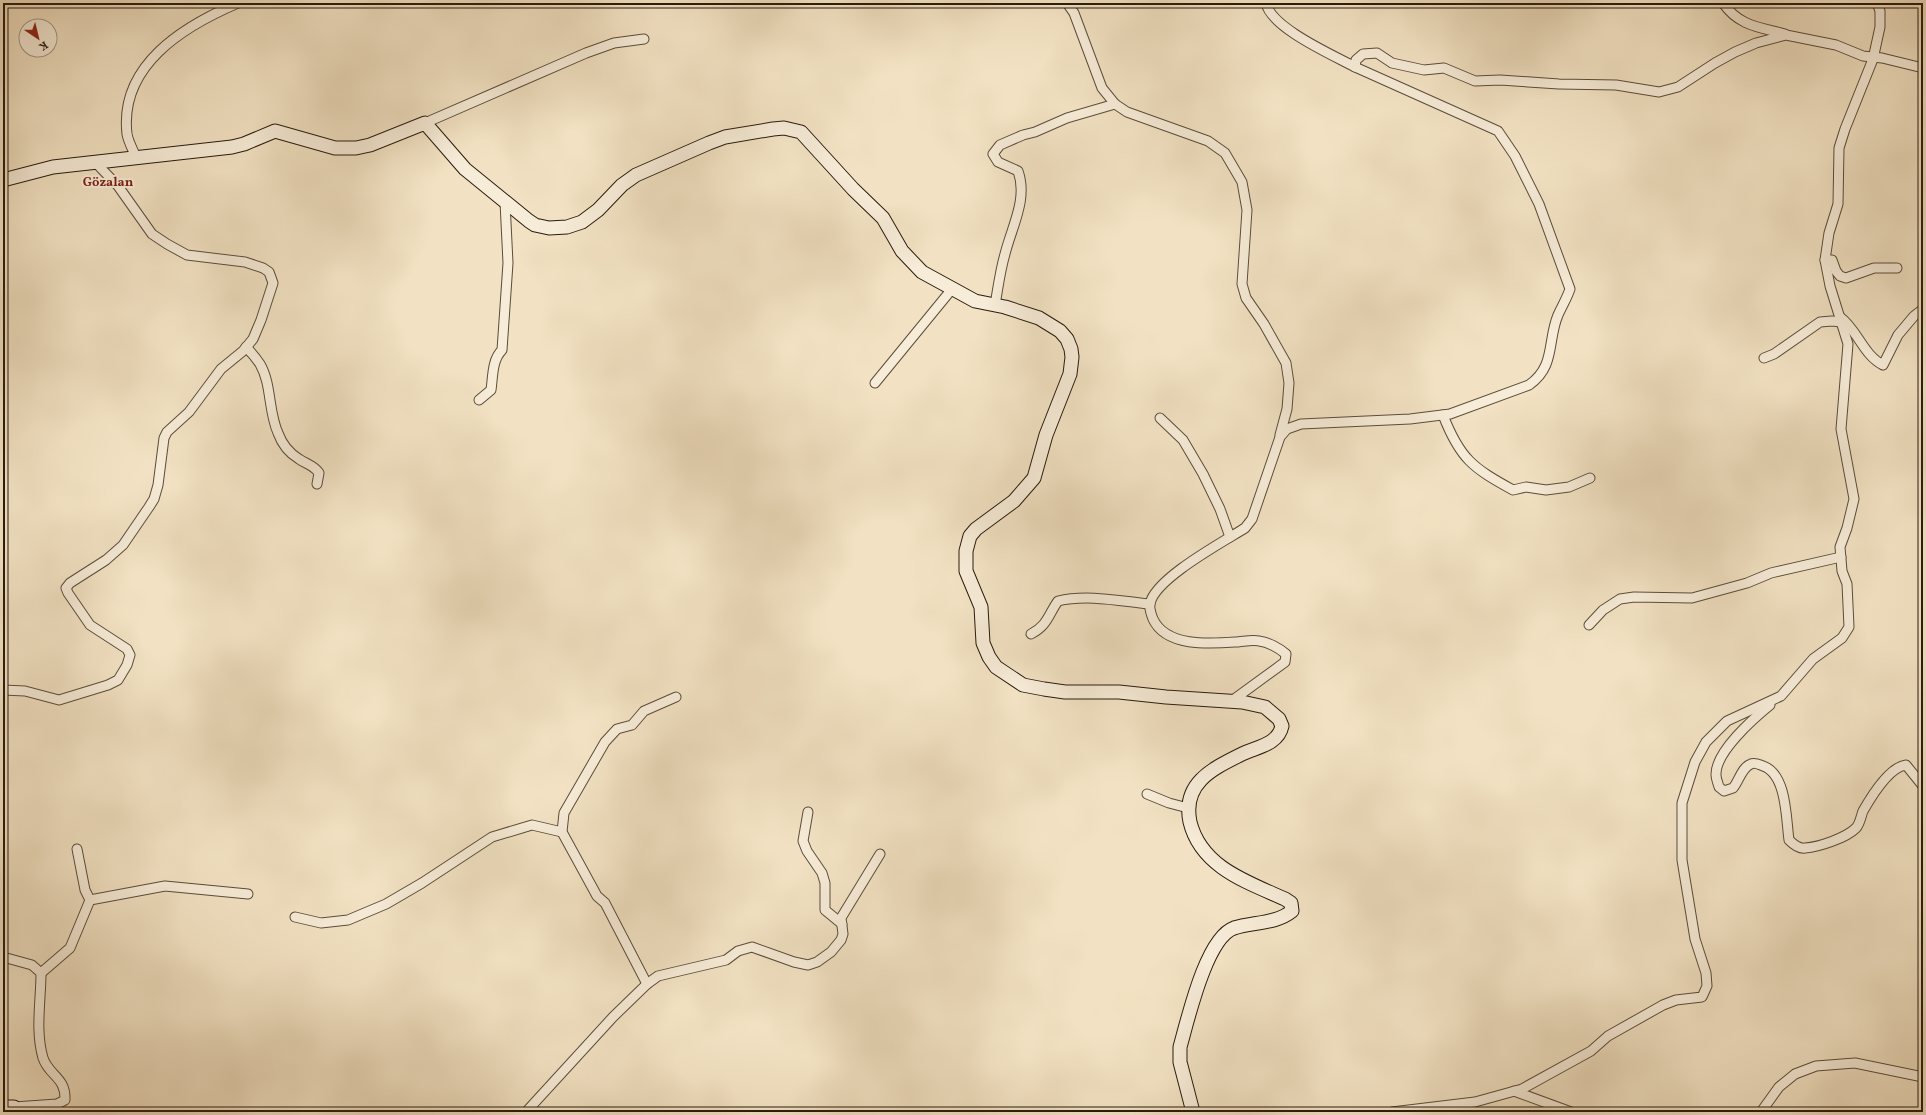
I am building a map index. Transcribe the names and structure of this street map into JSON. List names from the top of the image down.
{
  "districts": ["Gözalan"],
  "north": "bottom right"
}
